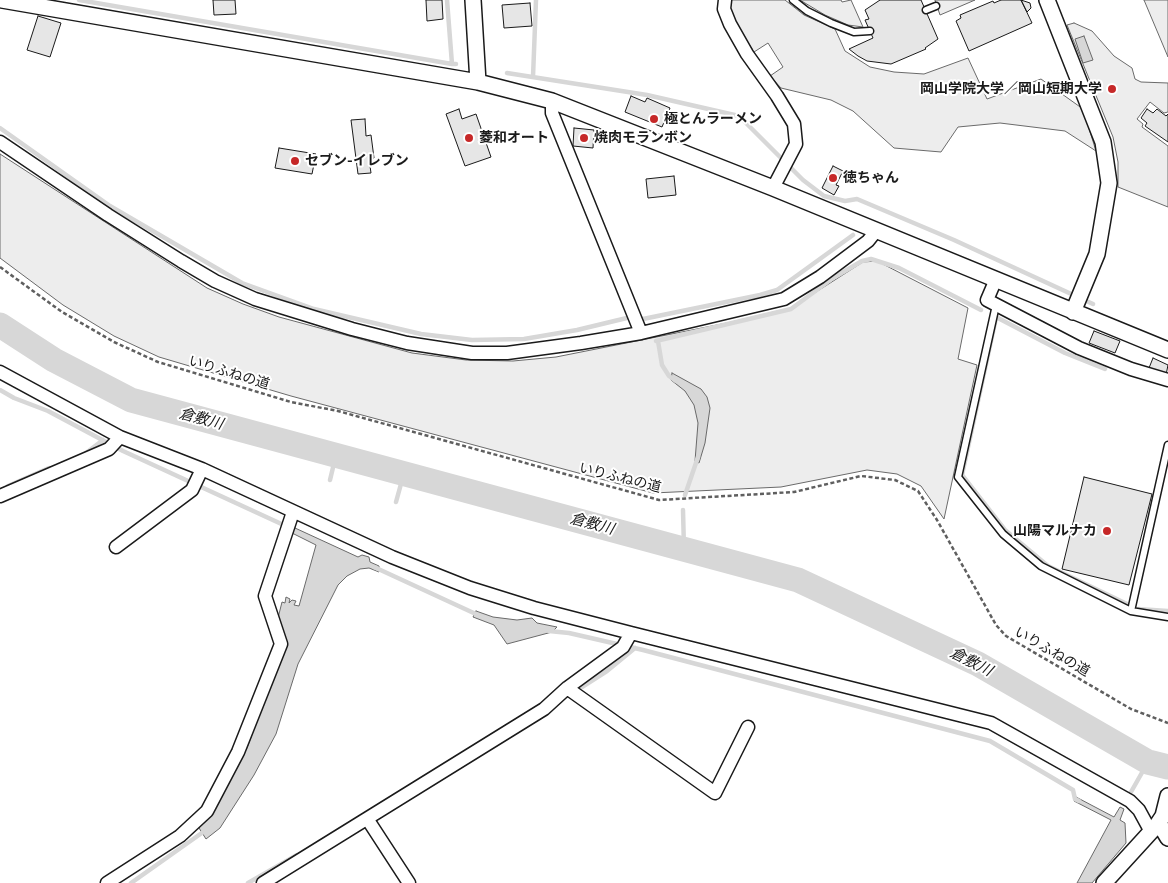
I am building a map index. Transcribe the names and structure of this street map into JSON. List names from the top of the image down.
{
  "streets": {
    "path": ["いりふねの道"]
  },
  "water": ["倉敷川"],
  "places": [
    "岡山学院大学／岡山短期大学",
    "極とんラーメン",
    "菱和オート",
    "焼肉モランボン",
    "セブン-イレブン",
    "徳ちゃん",
    "山陽マルナカ"
  ]
}
